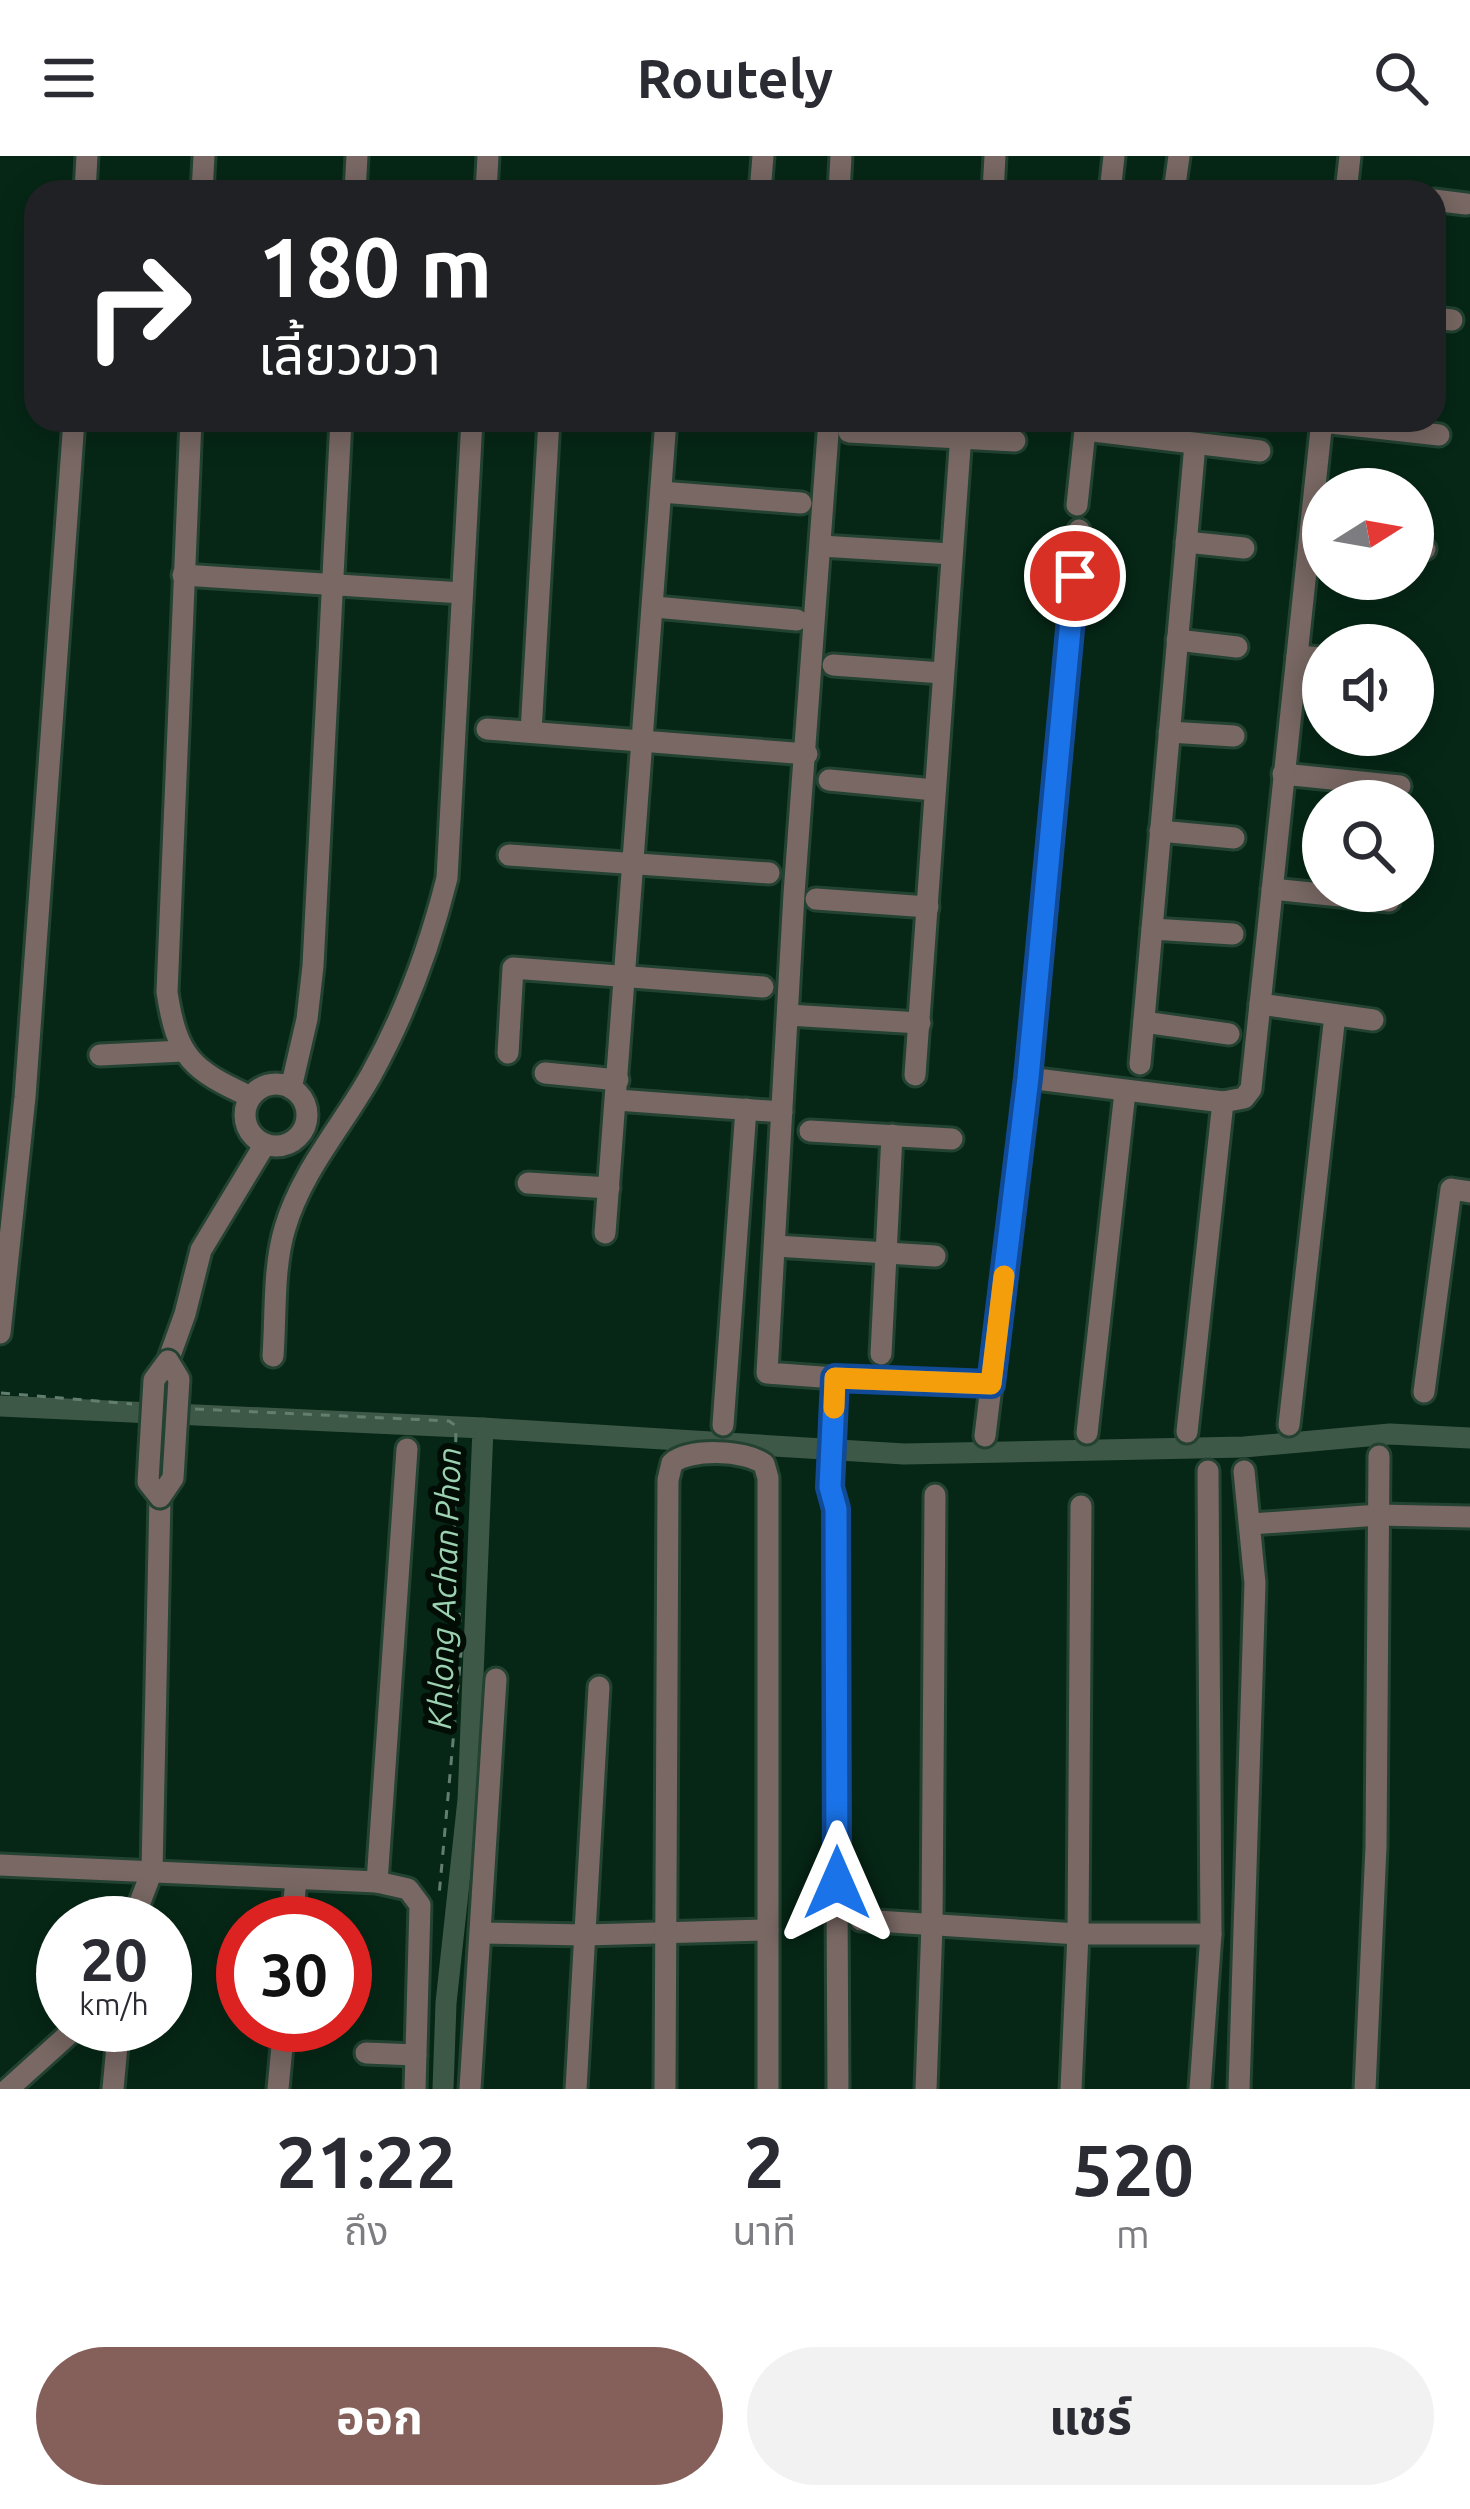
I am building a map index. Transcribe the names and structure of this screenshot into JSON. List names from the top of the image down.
{
  "water": ["Khlong Achan Phon"],
  "north": "right",
  "page": {
    "header": "Routely",
    "turn": ["180 m", "เลี้ยวขวา"],
    "speed": "20 km/h",
    "limit": "30",
    "eta": [
      "21:22",
      "ถึง",
      "2",
      "นาที",
      "520",
      "m"
    ],
    "buttons": ["ออก", "แชร์"]
  }
}
